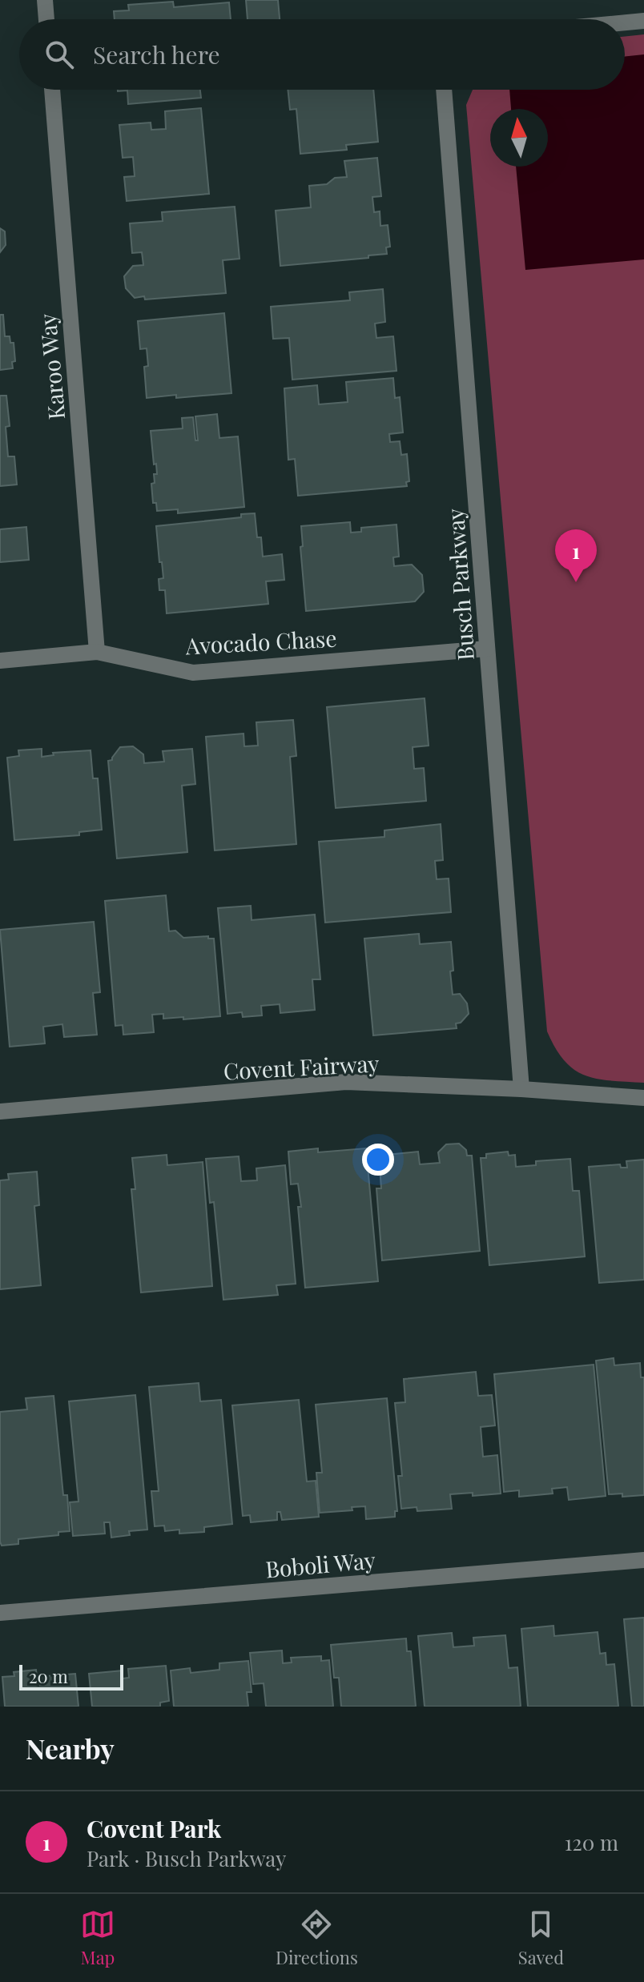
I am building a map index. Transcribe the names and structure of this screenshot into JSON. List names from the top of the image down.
{
  "streets": {
    "street": [
      "Karoo Way",
      "Busch Parkway",
      "Avocado Chase",
      "Covent Fairway",
      "Boboli Way"
    ]
  },
  "crossings": [
    ["Karoo Way", "Avocado Chase"],
    ["Busch Parkway", "Avocado Chase"],
    ["Busch Parkway", "Covent Fairway"]
  ],
  "scale_bar": "20 m",
  "north": "top",
  "page": {
    "search": "Search here",
    "pins": "1",
    "scale": "20 m",
    "heading": "Nearby",
    "list": [
      {
        "mark": "1",
        "name": "Covent Park",
        "note": "Park · Busch Parkway",
        "value": "120 m"
      }
    ],
    "nav": ["Map", "Directions", "Saved"]
  }
}
